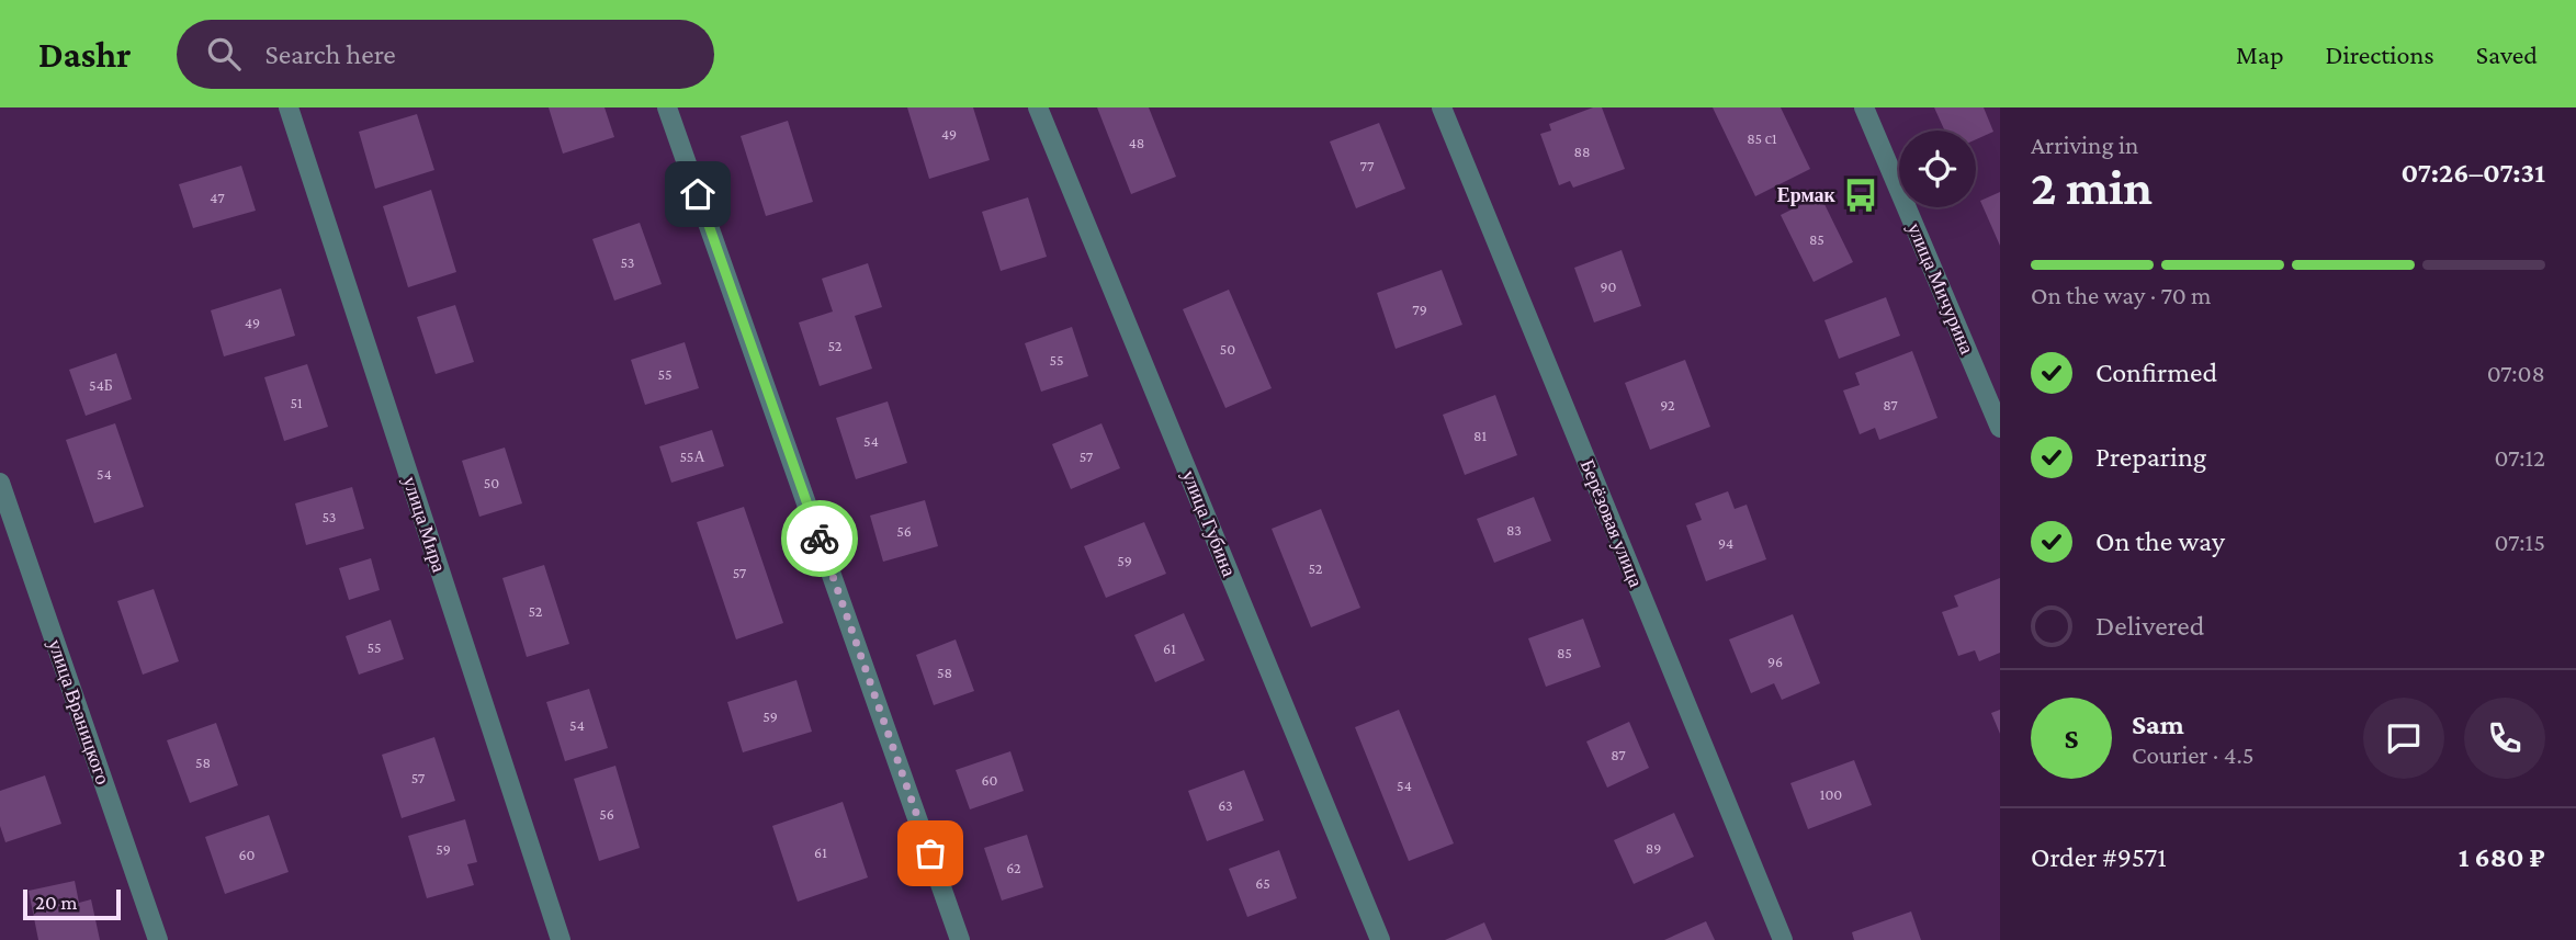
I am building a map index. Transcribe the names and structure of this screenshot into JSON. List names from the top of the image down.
{
  "streets": {
    "street": [
      "улица Мичурина",
      "улица Губина",
      "Берёзовая улица",
      "улица Мира",
      "улица Враницкого"
    ]
  },
  "places": {
    "bus stop": ["Ермак"]
  },
  "house_numbers": [
    "49",
    "85 с1",
    "48",
    "88",
    "77",
    "47",
    "85",
    "53",
    "90",
    "79",
    "49",
    "52",
    "50",
    "55",
    "55",
    "54Б",
    "51",
    "92",
    "87",
    "81",
    "54",
    "55А",
    "57",
    "54",
    "50",
    "53",
    "83",
    "56",
    "94",
    "59",
    "52",
    "57",
    "52",
    "55",
    "61",
    "85",
    "96",
    "58",
    "59",
    "54",
    "87",
    "58",
    "57",
    "60",
    "54",
    "100",
    "63",
    "56",
    "89",
    "59",
    "61",
    "60",
    "62",
    "65"
  ],
  "scale_bar": "20 m",
  "page": {
    "header": "Dashr",
    "search": "Search here",
    "nav": ["Map", "Directions", "Saved"],
    "heading": ["2 min", "Arriving in", "07:26–07:31"],
    "panel": [
      "Sam",
      "Courier · 4.5",
      "Order #9571",
      "1 680 ₽"
    ],
    "bar": "On the way · 70 m",
    "list": [
      ["Confirmed", "07:08"],
      ["Preparing", "07:12"],
      ["On the way", "07:15"],
      "Delivered"
    ],
    "round": "S",
    "scale": "20 m"
  }
}
